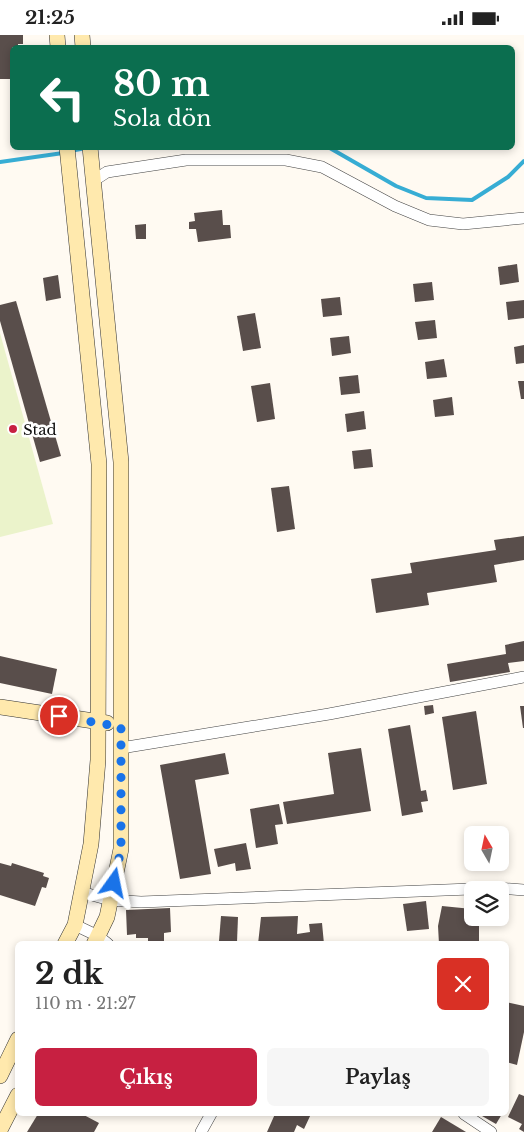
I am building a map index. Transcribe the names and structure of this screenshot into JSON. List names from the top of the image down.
{
  "places": ["Stad"],
  "north": "top",
  "page": {
    "status": "21:25",
    "turn": ["80 m", "Sola dön"],
    "heading": ["2 dk", "110 m · 21:27"],
    "buttons": ["Çıkış", "Paylaş"]
  }
}
